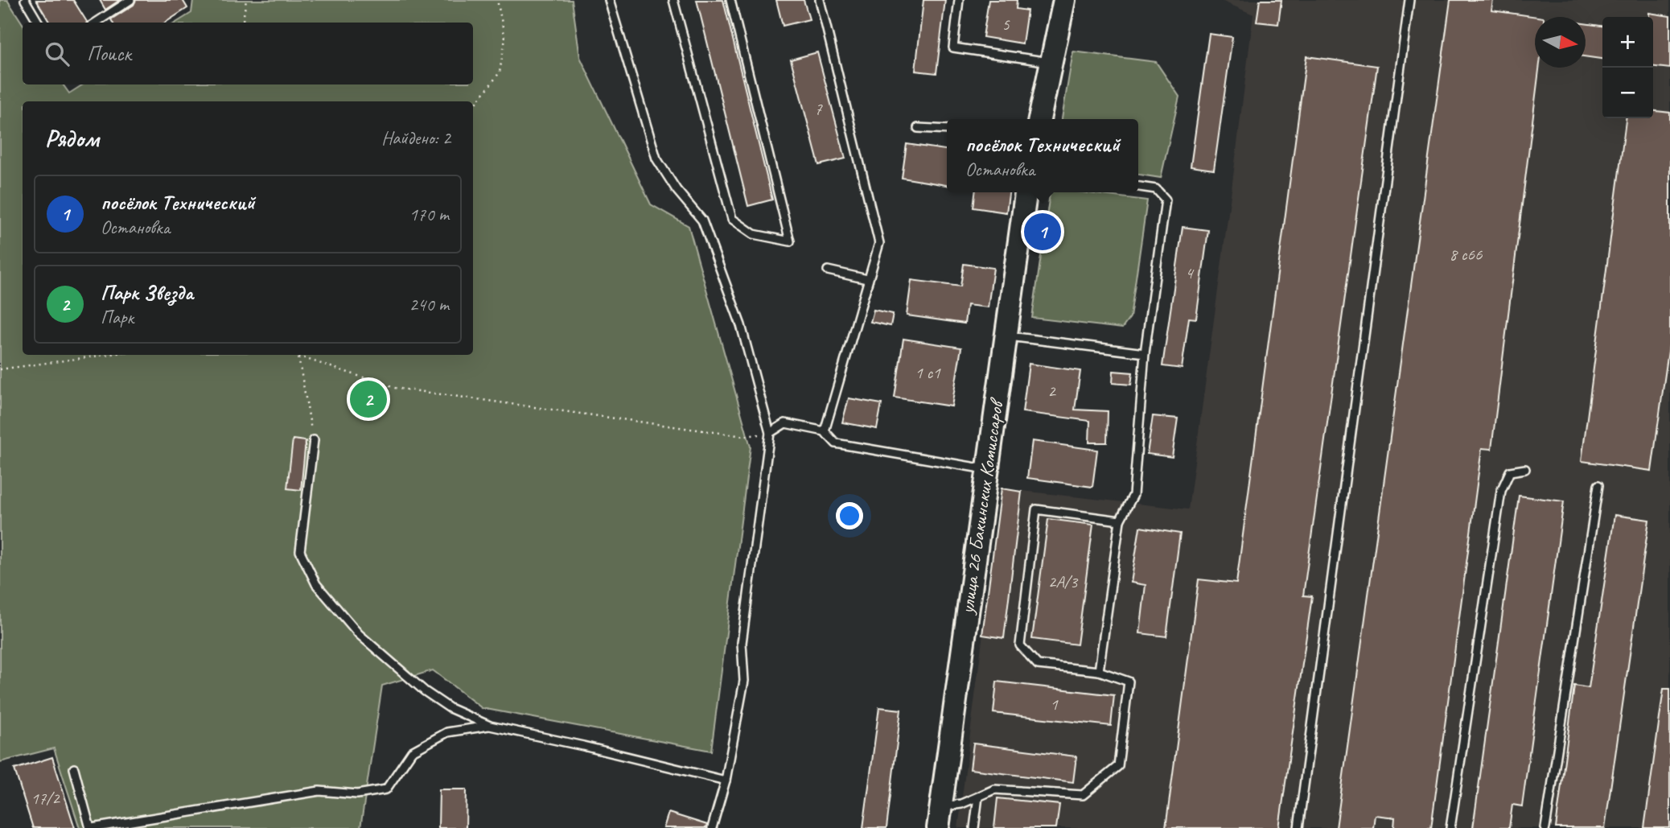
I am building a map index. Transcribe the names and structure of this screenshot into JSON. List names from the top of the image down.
{
  "streets": {
    "main road": ["улица 26 Бакинских Комиссаров"]
  },
  "house_numbers": [
    "5",
    "7",
    "8 с66",
    "4",
    "1 с1",
    "2",
    "2А/3",
    "1",
    "17/2"
  ],
  "north": "right",
  "page": {
    "map_buttons": ["+", "−"],
    "search": "Поиск",
    "heading": ["Рядом", "Найдено: 2"],
    "popup": ["посёлок Технический", "Остановка"],
    "list": [
      {
        "mark": "1",
        "name": "посёлок Технический",
        "note": "Остановка",
        "value": "170 m"
      },
      {
        "mark": "2",
        "name": "Парк Звезда",
        "note": "Парк",
        "value": "240 m"
      }
    ],
    "pins": ["1", "2"]
  }
}
